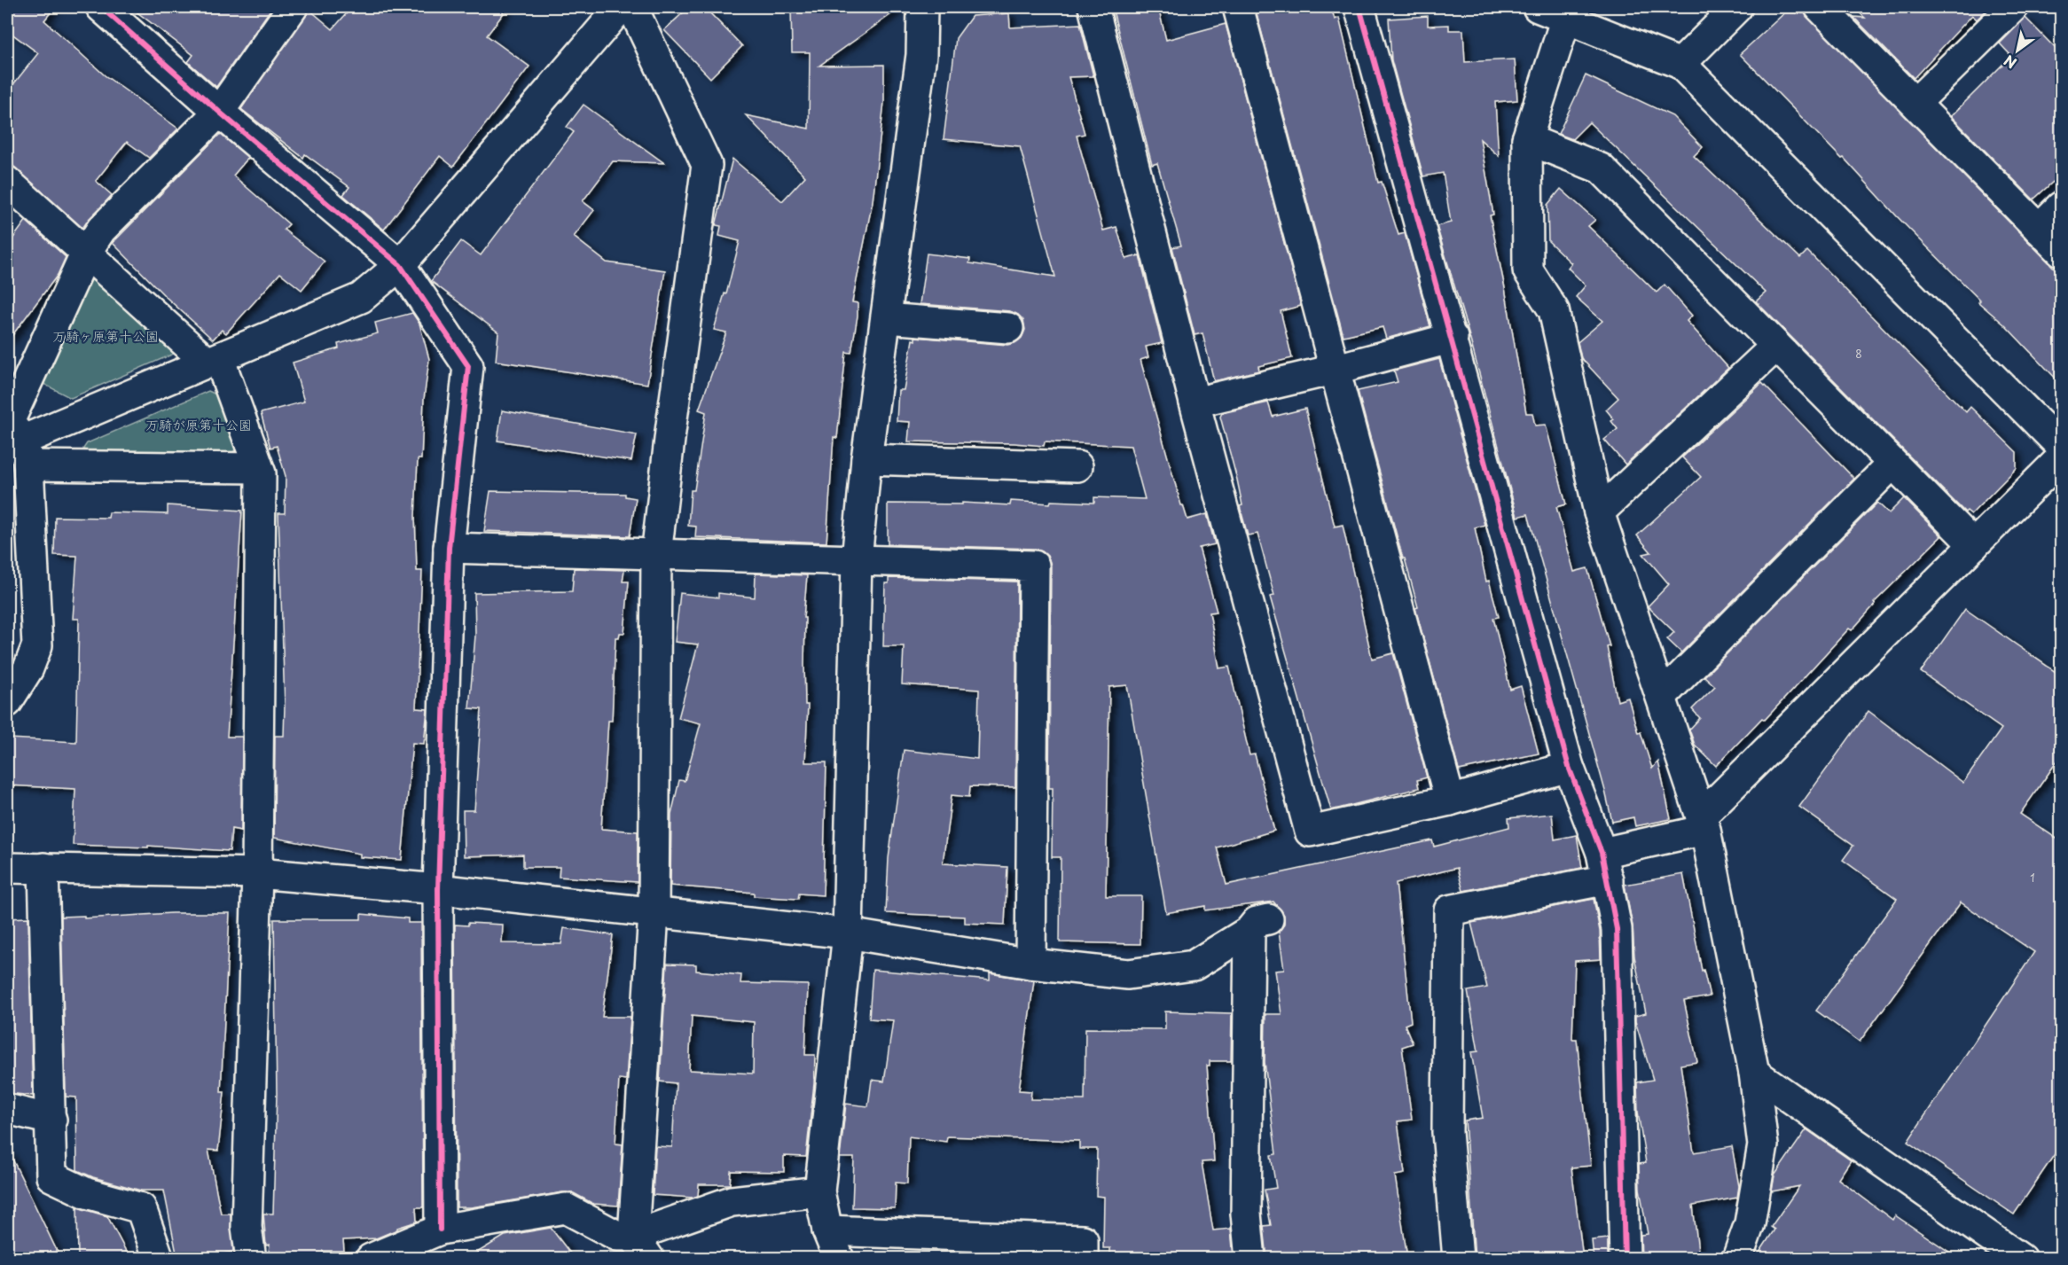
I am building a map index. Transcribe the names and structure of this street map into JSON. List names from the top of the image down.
{
  "parks": ["万騎ヶ原第十公園", "万騎が原第十公園"],
  "house_numbers": ["8", "1"],
  "north": "bottom left"
}
